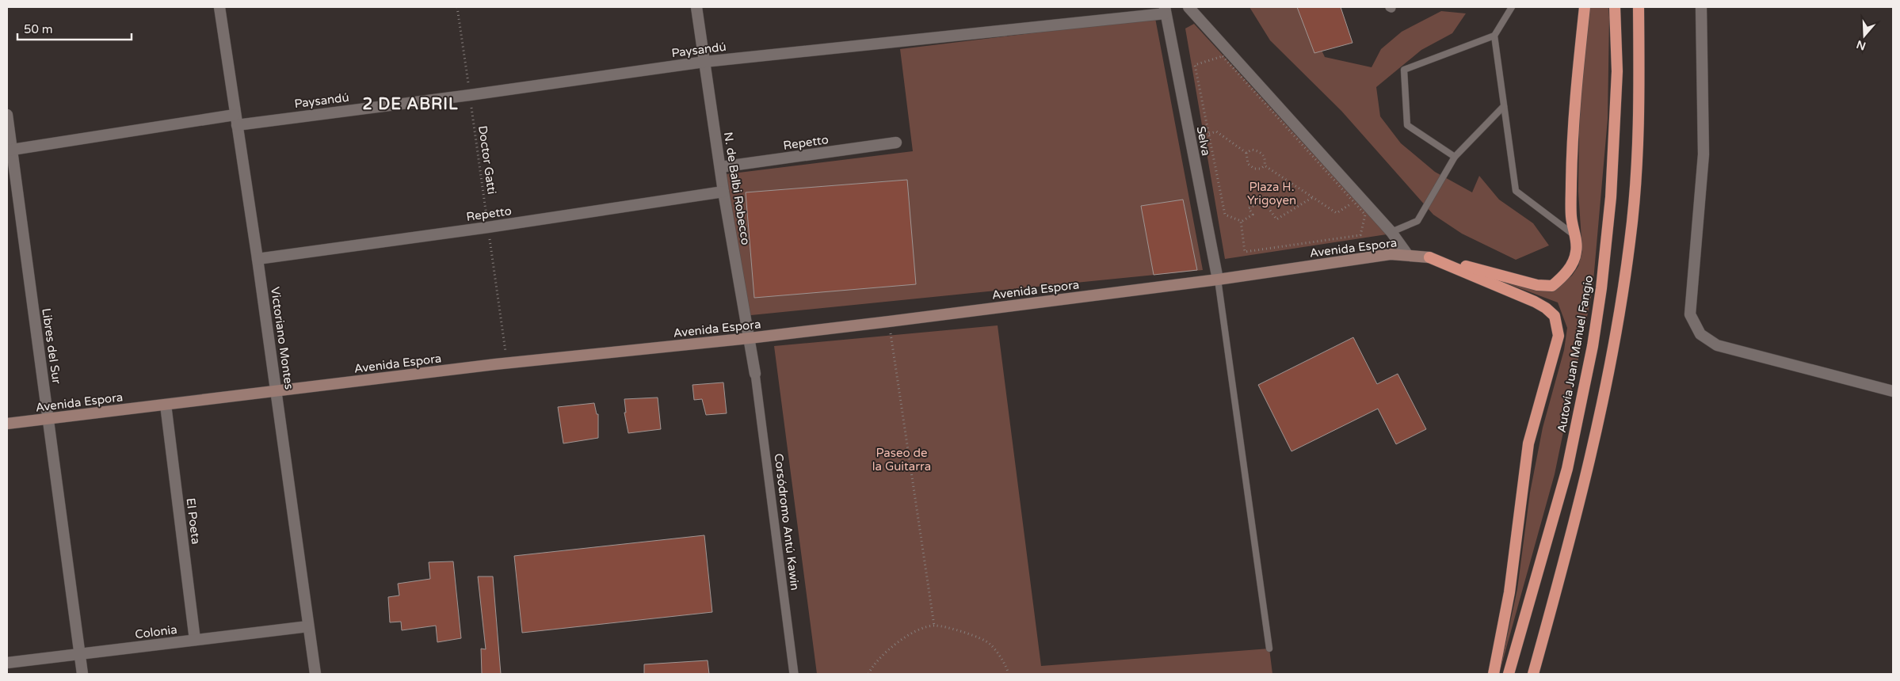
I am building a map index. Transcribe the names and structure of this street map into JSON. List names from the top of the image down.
{
  "streets": {
    "highway": ["Autovía Juan Manuel Fangio"],
    "main road": ["Avenida Espora"],
    "street": [
      "Paysandú",
      "Selva",
      "Repetto",
      "N. de Balbi Robecco",
      "Victoriano Montes",
      "Libres del Sur",
      "El Poeta",
      "Corsódromo Antú Kawin",
      "Colonia"
    ],
    "path": ["Doctor Gatti"]
  },
  "crossings": [
    ["Paysandú", "Selva"],
    ["Paysandú", "Doctor Gatti"],
    ["Paysandú", "N. de Balbi Robecco"],
    ["Paysandú", "Victoriano Montes"],
    ["Paysandú", "Libres del Sur"],
    ["Selva", "Avenida Espora"],
    ["Repetto", "Doctor Gatti"],
    ["Repetto", "N. de Balbi Robecco"],
    ["Repetto", "Victoriano Montes"],
    ["Doctor Gatti", "Avenida Espora"],
    ["N. de Balbi Robecco", "Avenida Espora"],
    ["N. de Balbi Robecco", "Corsódromo Antú Kawin"],
    ["Avenida Espora", "Victoriano Montes"],
    ["Avenida Espora", "Libres del Sur"],
    ["Avenida Espora", "El Poeta"],
    ["Victoriano Montes", "Colonia"],
    ["Libres del Sur", "Colonia"],
    ["El Poeta", "Colonia"]
  ],
  "districts": ["2 DE ABRIL"],
  "parks": ["Plaza H. Yrigoyen", "Paseo de la Guitarra"],
  "scale_bar": "50 m",
  "north": "bottom"
}
